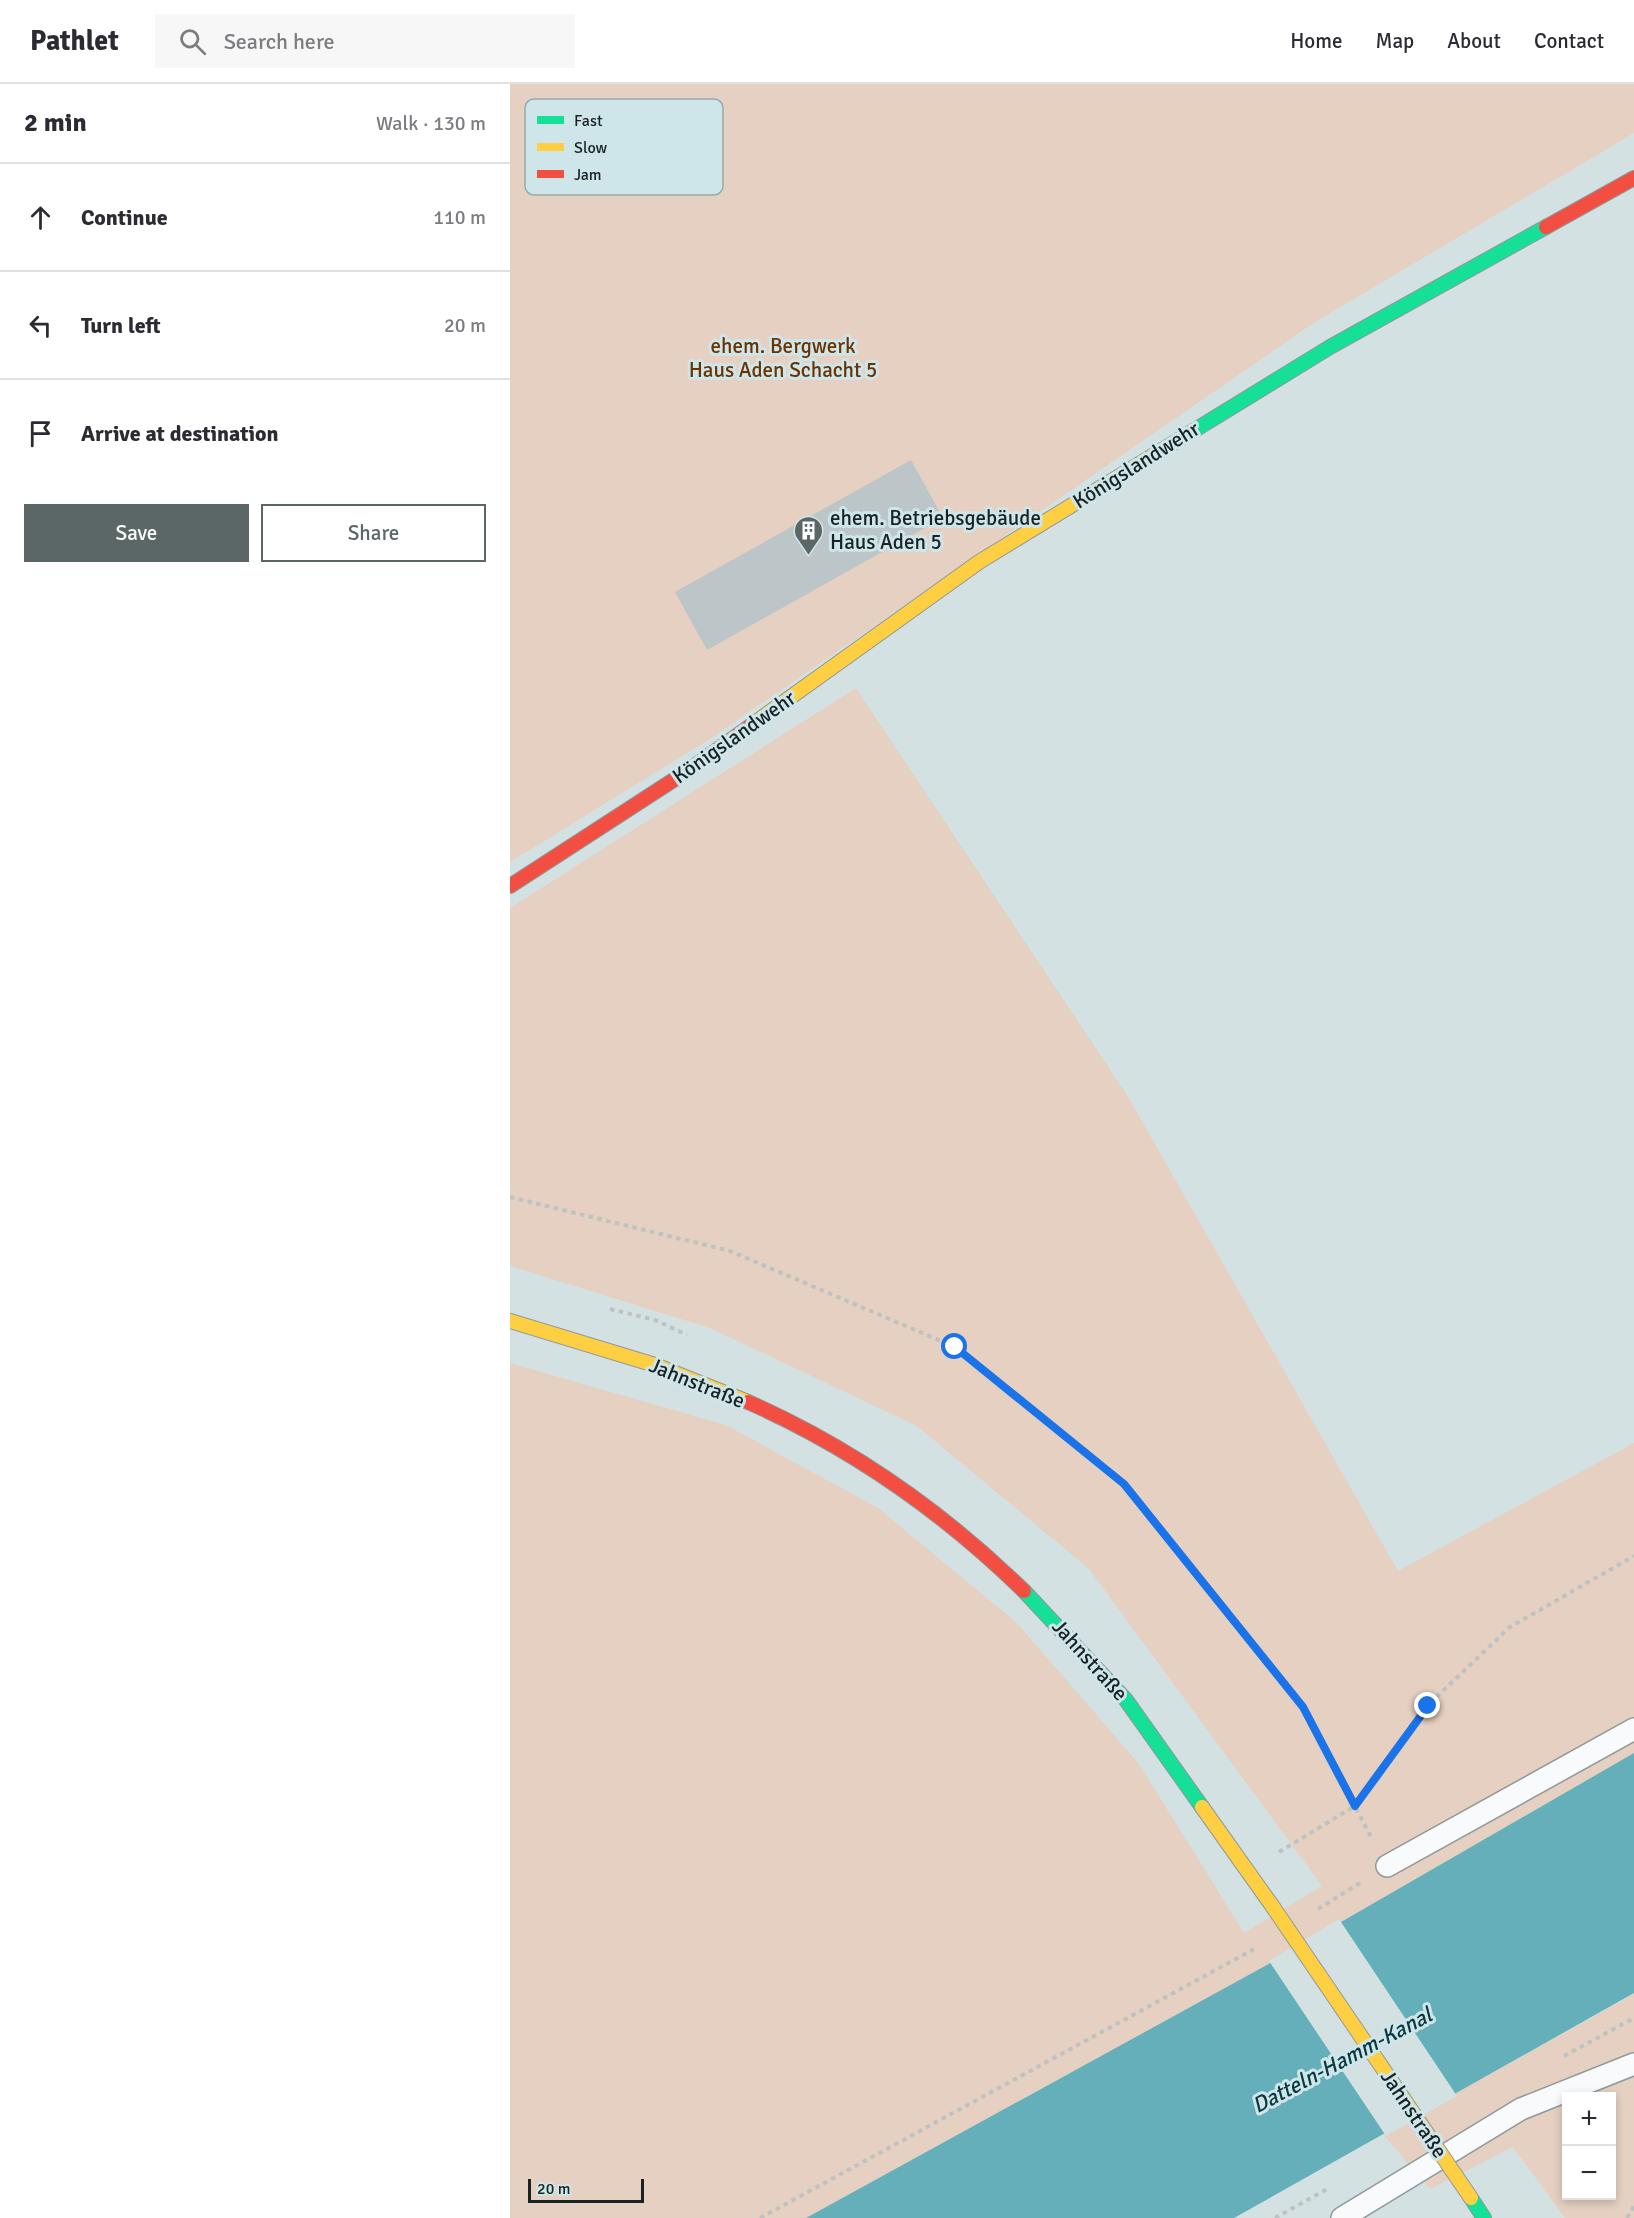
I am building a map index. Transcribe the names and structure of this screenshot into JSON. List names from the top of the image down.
{
  "streets": {
    "main road": ["Königslandwehr", "Jahnstraße"]
  },
  "water": ["Datteln-Hamm-Kanal"],
  "parks": ["ehem. Bergwerk Haus Aden Schacht 5"],
  "places": {
    "building": ["ehem. Betriebsgebäude Haus Aden 5"]
  },
  "legend": ["Fast", "Slow", "Jam"],
  "scale_bar": "20 m",
  "page": {
    "header": "Pathlet",
    "search": "Search here",
    "nav": [
      "Home",
      "Map",
      "About",
      "Contact"
    ],
    "heading": ["2 min", "Walk · 130 m"],
    "list": [
      ["Continue", "110 m"],
      ["Turn left", "20 m"],
      "Arrive at destination"
    ],
    "buttons": ["Save", "Share"],
    "map_buttons": ["+", "−"],
    "scale": "20 m"
  }
}
